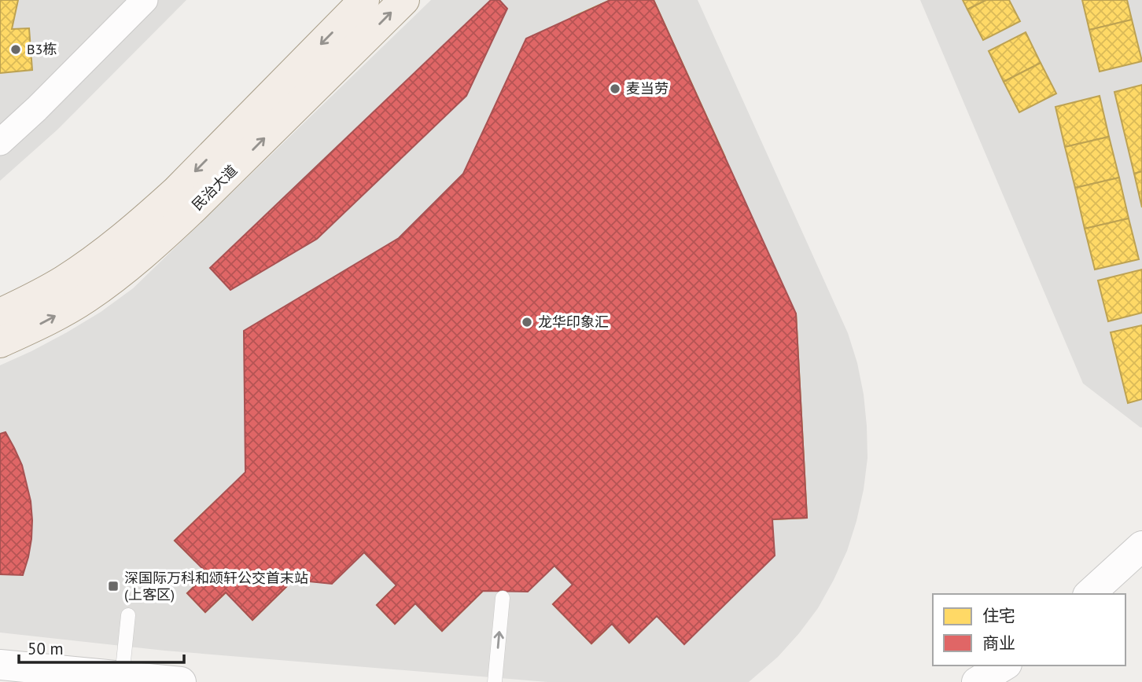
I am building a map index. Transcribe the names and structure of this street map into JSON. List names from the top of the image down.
{
  "streets": {
    "main road": ["民治大道"]
  },
  "places": {
    "other": ["B3栋", "麦当劳", "龙华印象汇"],
    "transit": ["深国际万科和颂轩公交首末站 (上客区)"]
  },
  "legend": ["住宅", "商业"],
  "scale_bar": "50 m"
}
